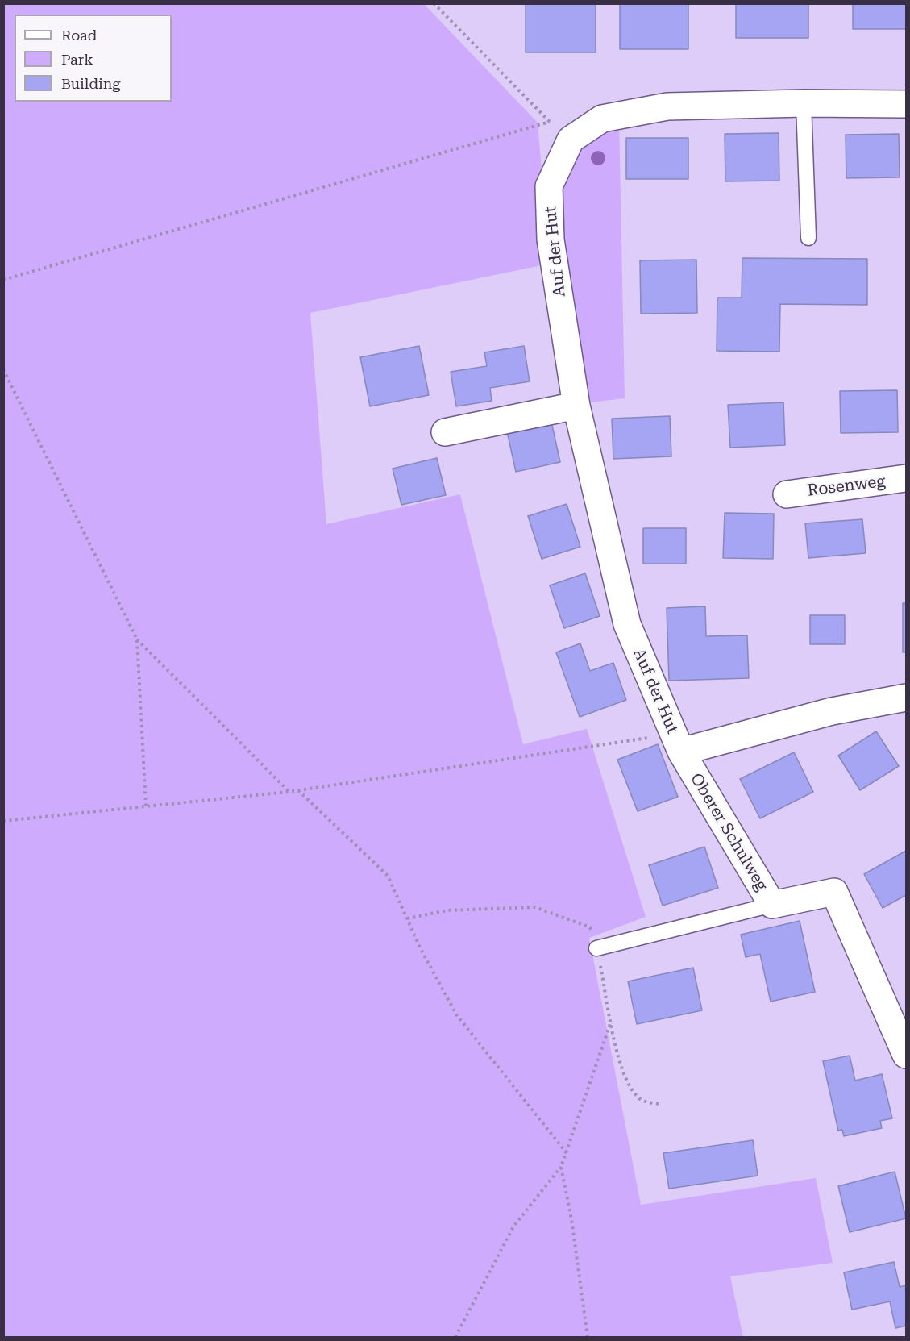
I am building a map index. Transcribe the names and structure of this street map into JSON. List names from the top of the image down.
{
  "streets": {
    "street": ["Auf der Hut", "Rosenweg", "Oberer Schulweg"]
  },
  "crossings": [
    ["Auf der Hut", "Oberer Schulweg"]
  ],
  "legend": ["Road", "Park", "Building"]
}
